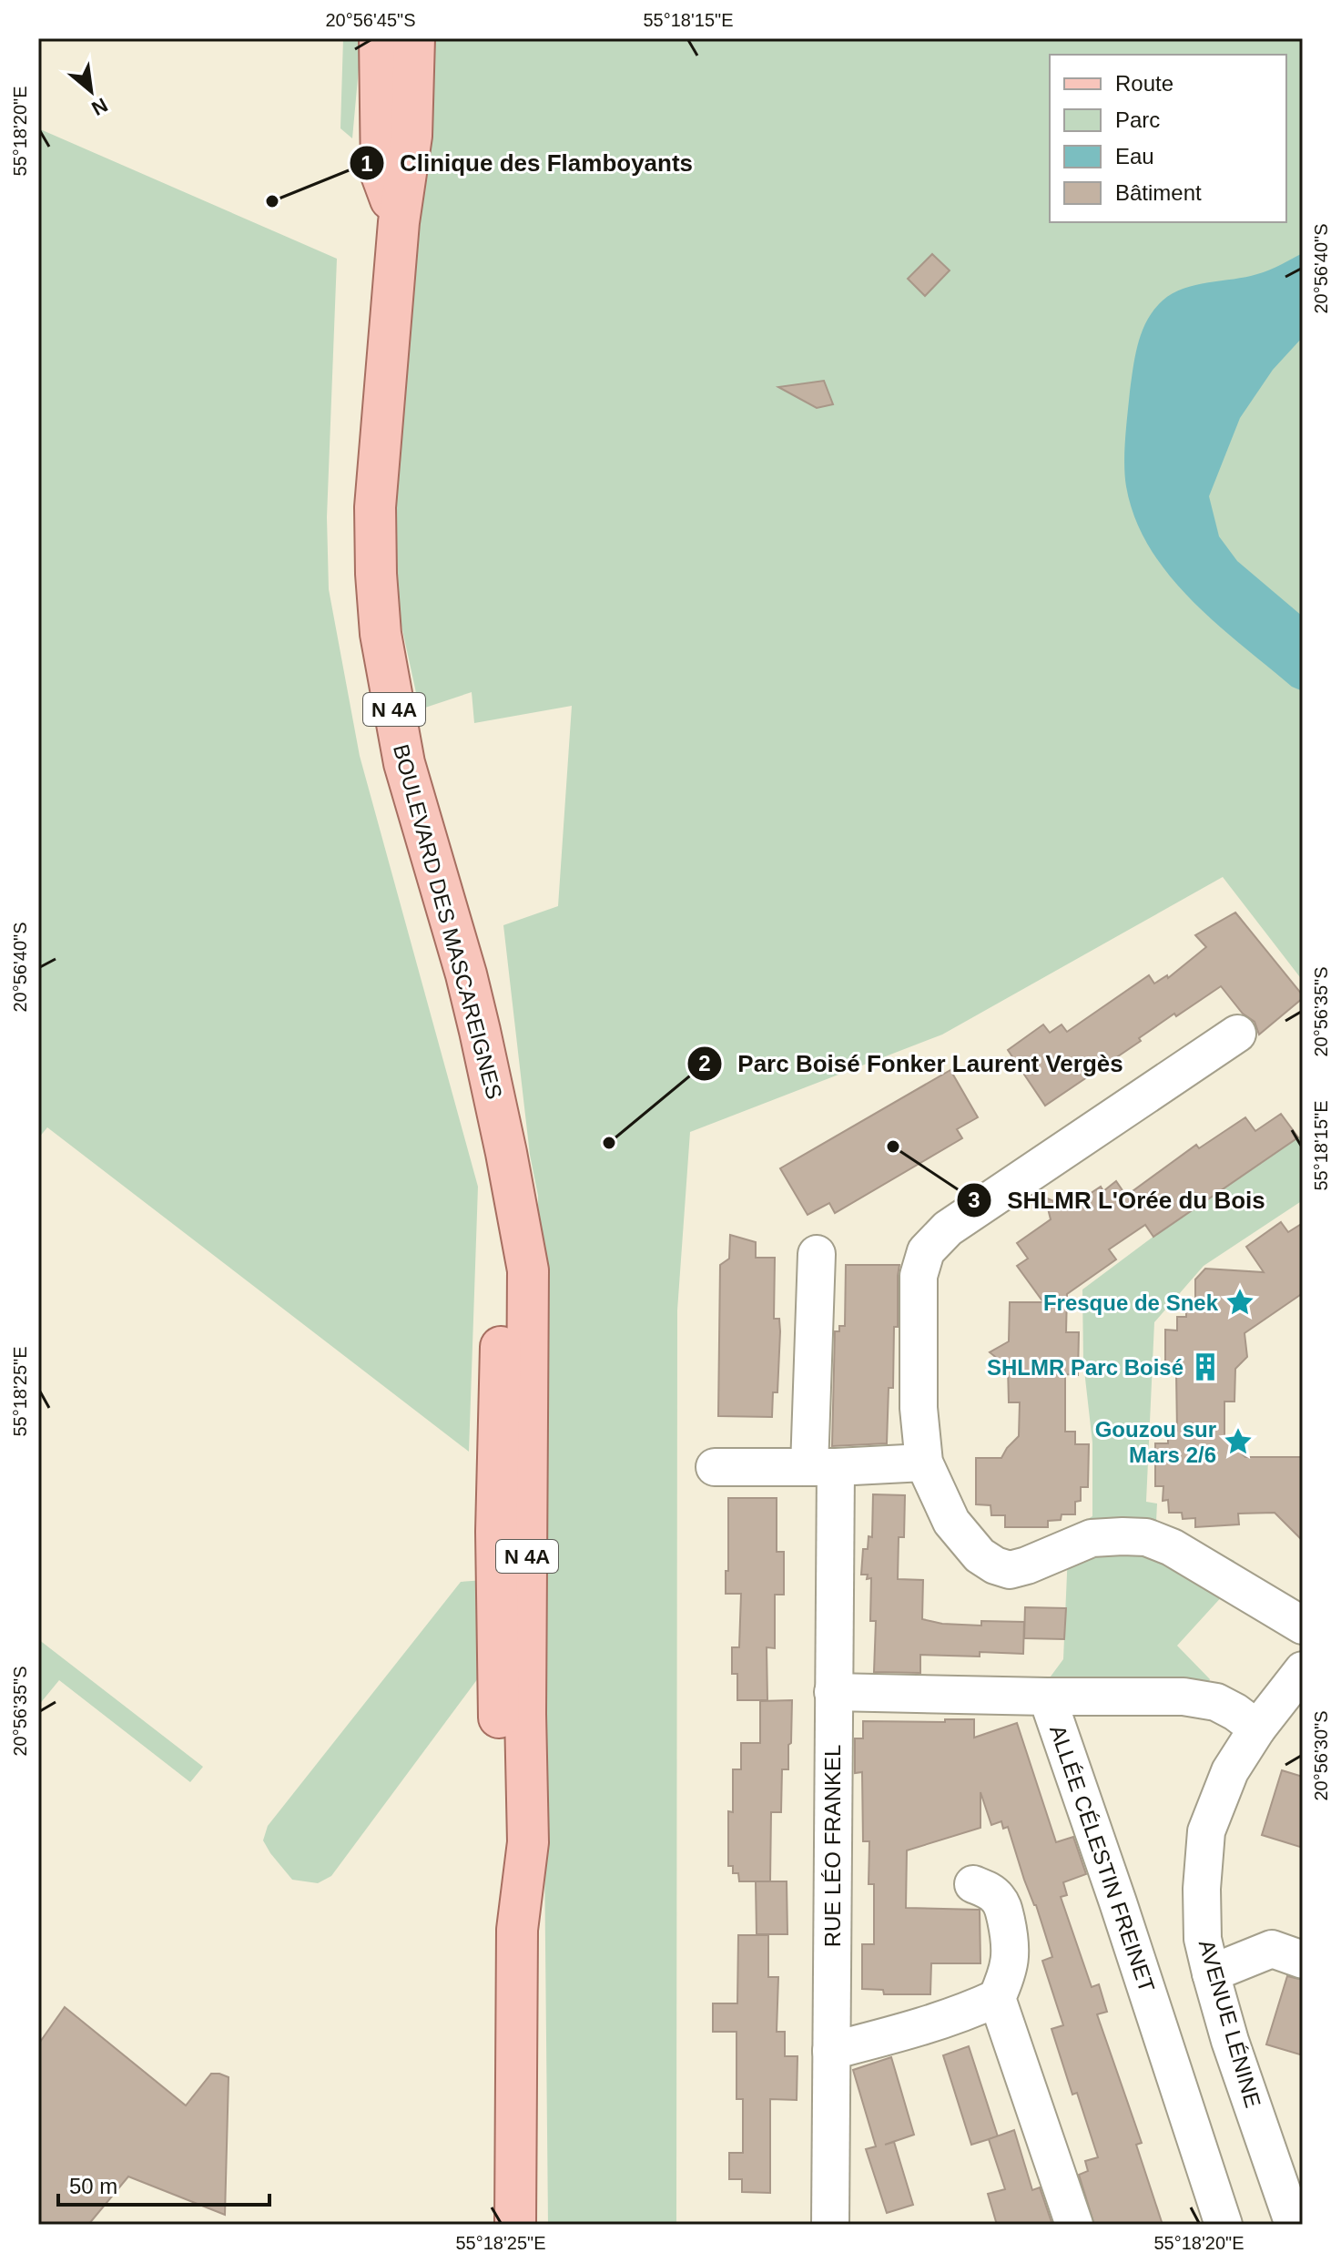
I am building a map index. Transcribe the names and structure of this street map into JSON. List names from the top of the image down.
{
  "streets": {
    "main road": ["N 4A", "BOULEVARD DES MASCAREIGNES"],
    "street": ["RUE LÉO FRANKEL", "ALLÉE CÉLESTIN FREINET", "AVENUE LÉNINE"]
  },
  "crossings": [
    ["N 4A", "BOULEVARD DES MASCAREIGNES"],
    ["RUE LÉO FRANKEL", "ALLÉE CÉLESTIN FREINET"]
  ],
  "places": {
    "other": ["Clinique des Flamboyants", "Parc Boisé Fonker Laurent Vergès", "SHLMR L'Orée du Bois"],
    "place": ["Fresque de Snek", "Gouzou sur Mars 2/6"],
    "building": ["SHLMR Parc Boisé"]
  },
  "legend": [
    "Route",
    "Parc",
    "Eau",
    "Bâtiment"
  ],
  "scale_bar": "50 m",
  "north": "bottom right",
  "coordinates": [
    "20°56'45\"S",
    "55°18'15\"E",
    "55°18'20\"E",
    "20°56'40\"S",
    "20°56'35\"S",
    "55°18'25\"E",
    "20°56'30\"S"
  ]
}
